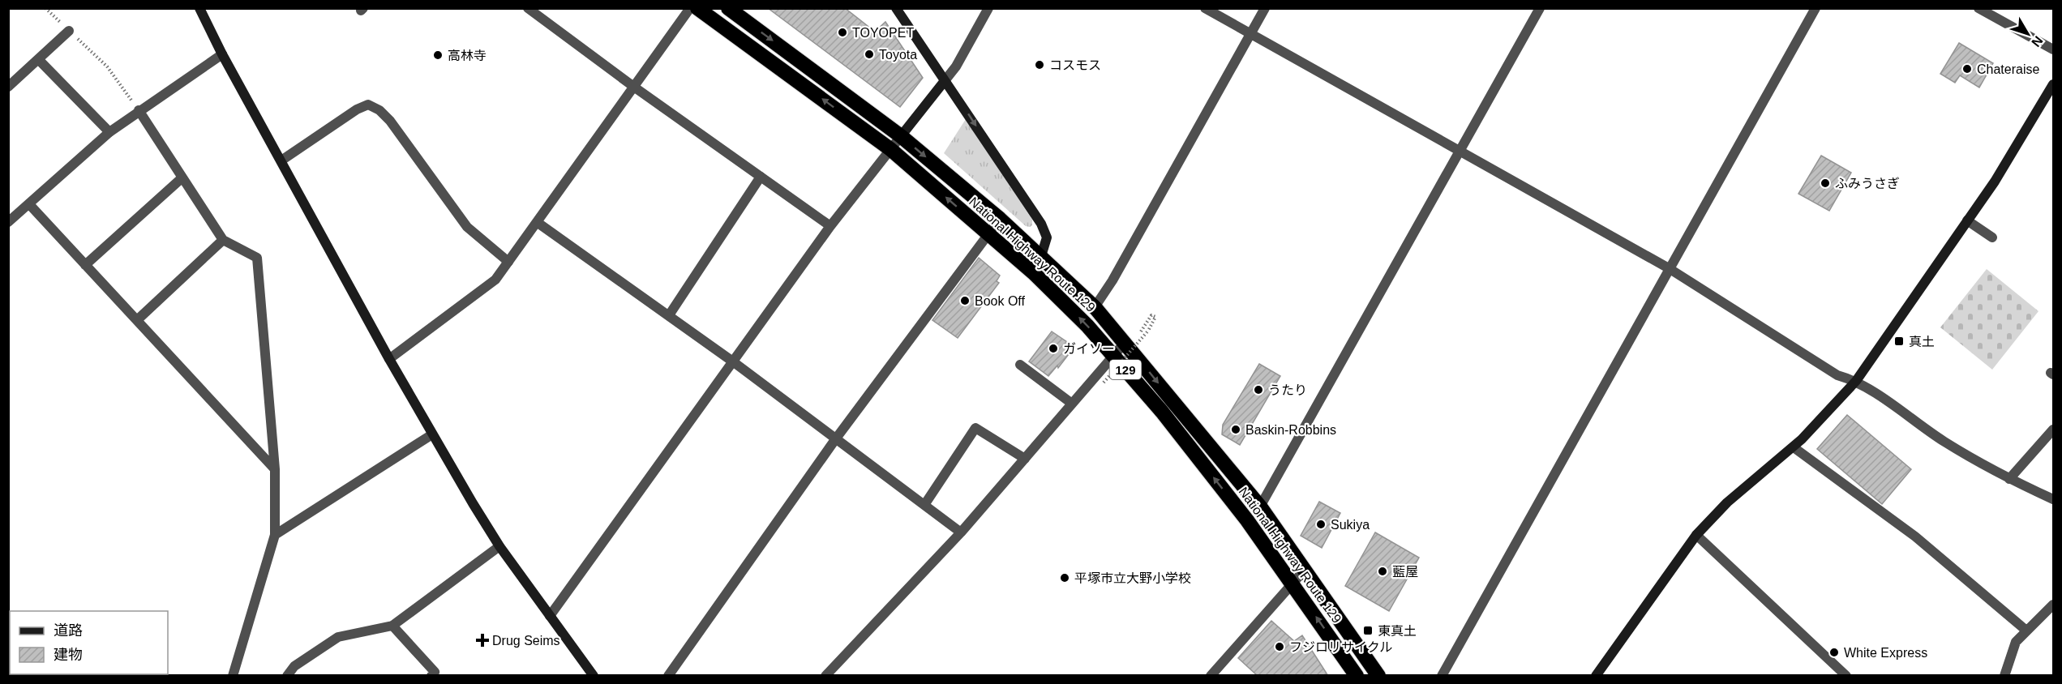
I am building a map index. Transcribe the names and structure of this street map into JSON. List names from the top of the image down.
{
  "streets": {
    "highway": ["National Highway Route 129", "129"]
  },
  "places": {
    "other": [
      "TOYOPET",
      "Toyota",
      "高林寺",
      "コスモス",
      "Chateraise",
      "ふみうさぎ",
      "Book Off",
      "ガイソー",
      "うたり",
      "Baskin-Robbins",
      "Sukiya",
      "藍屋",
      "平塚市立大野小学校",
      "フジロリサイクル",
      "White Express"
    ],
    "transit": ["真土", "東真土"],
    "health": ["Drug Seims"]
  },
  "legend": ["道路", "建物"],
  "north": "bottom right"
}
